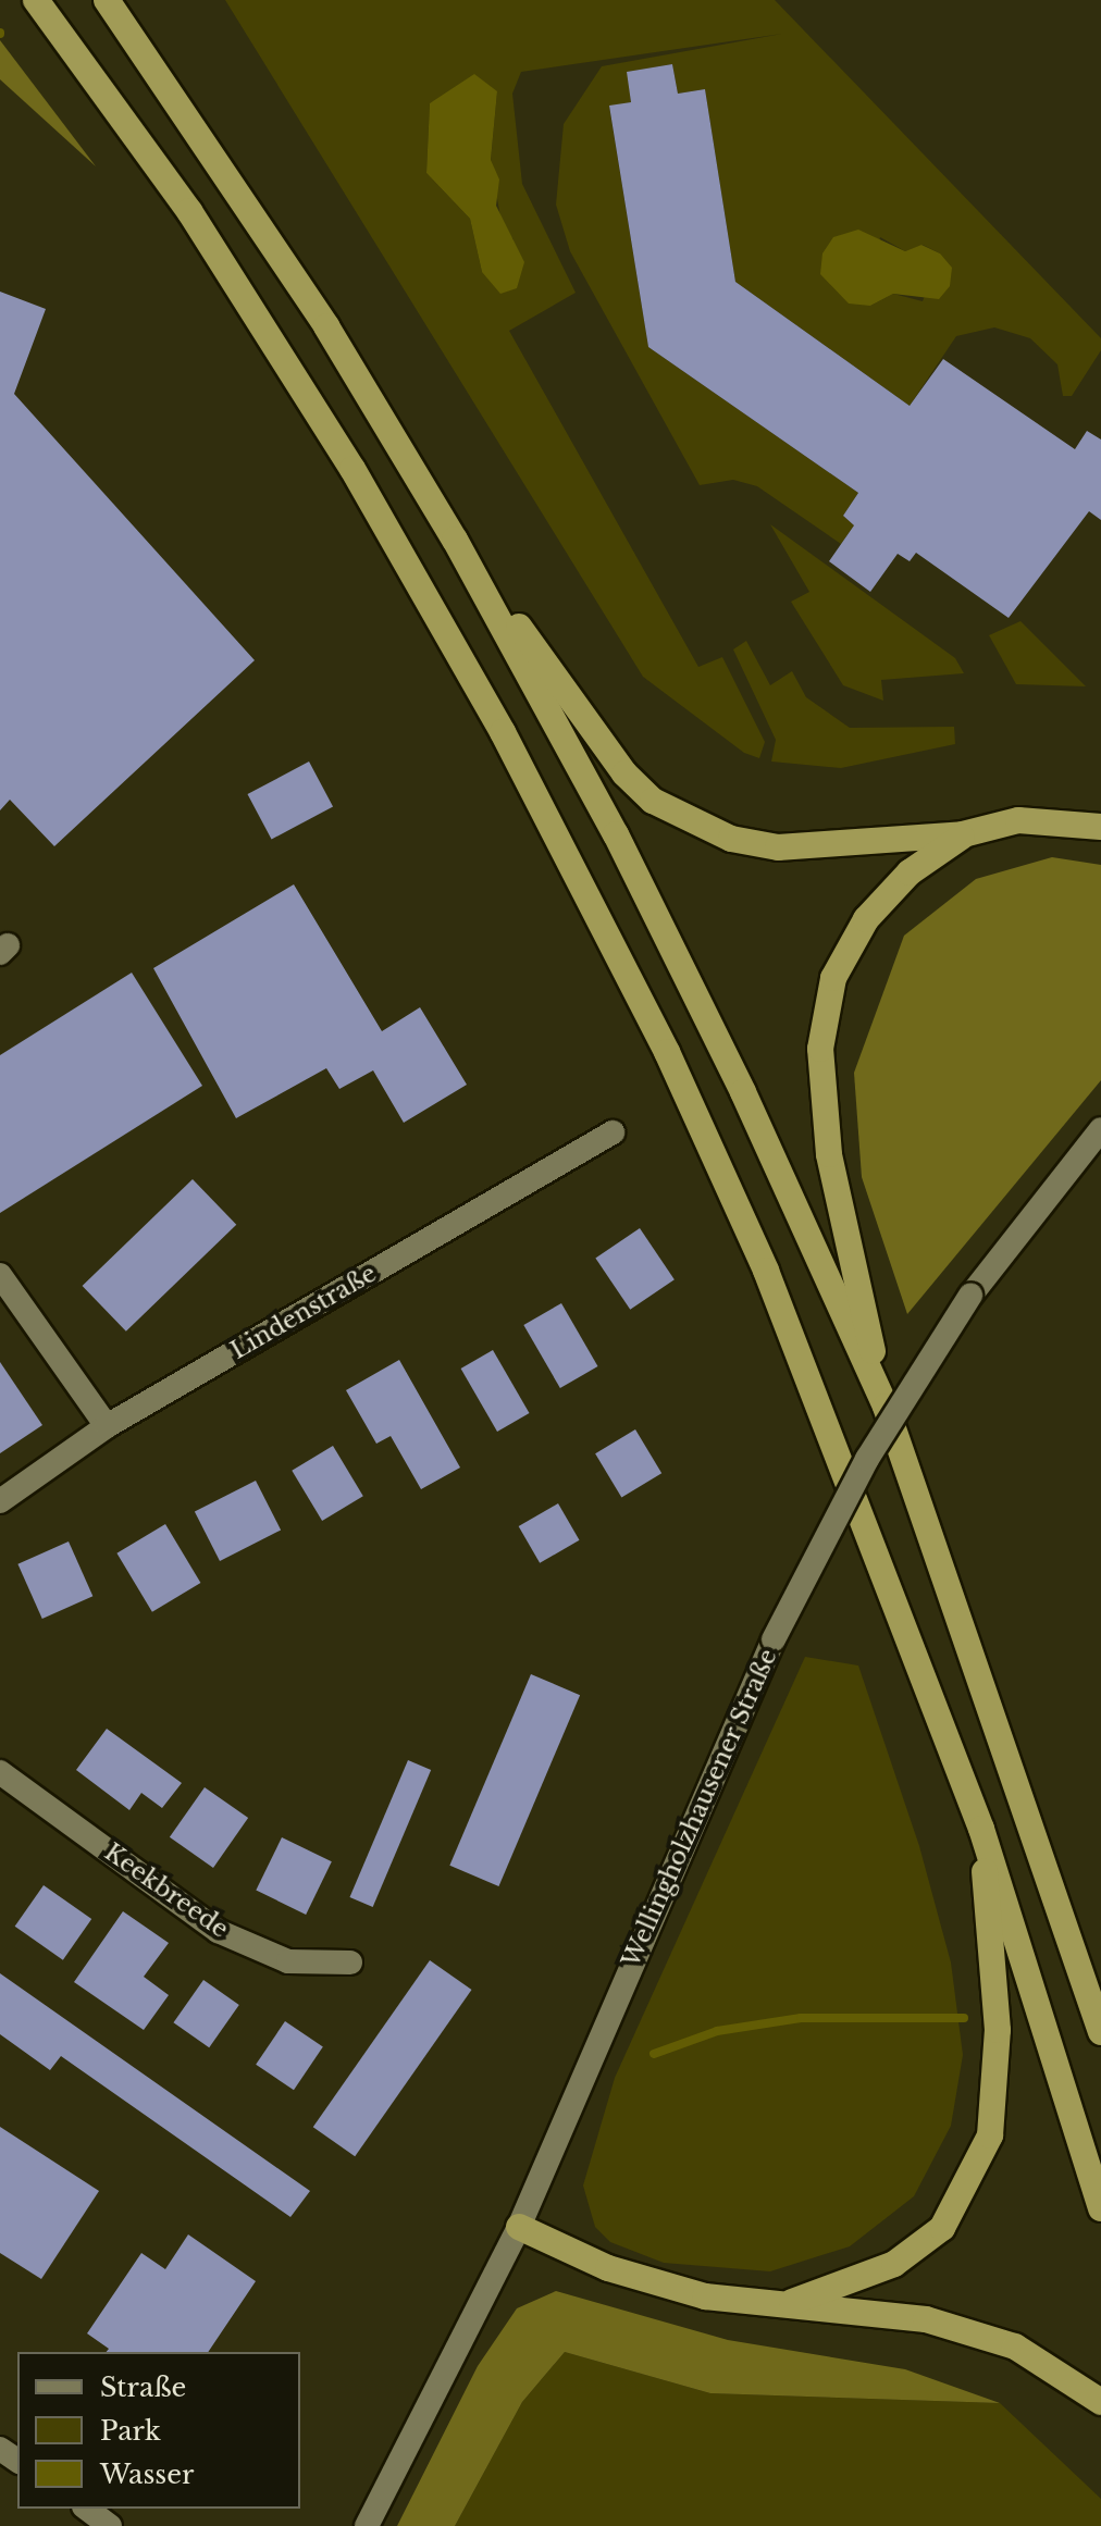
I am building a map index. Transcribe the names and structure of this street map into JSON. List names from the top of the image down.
{
  "streets": {
    "main road": ["Lindenstraße", "Wellingholzhausener Straße", "Keekbreede"]
  },
  "legend": ["Straße", "Park", "Wasser"]
}
